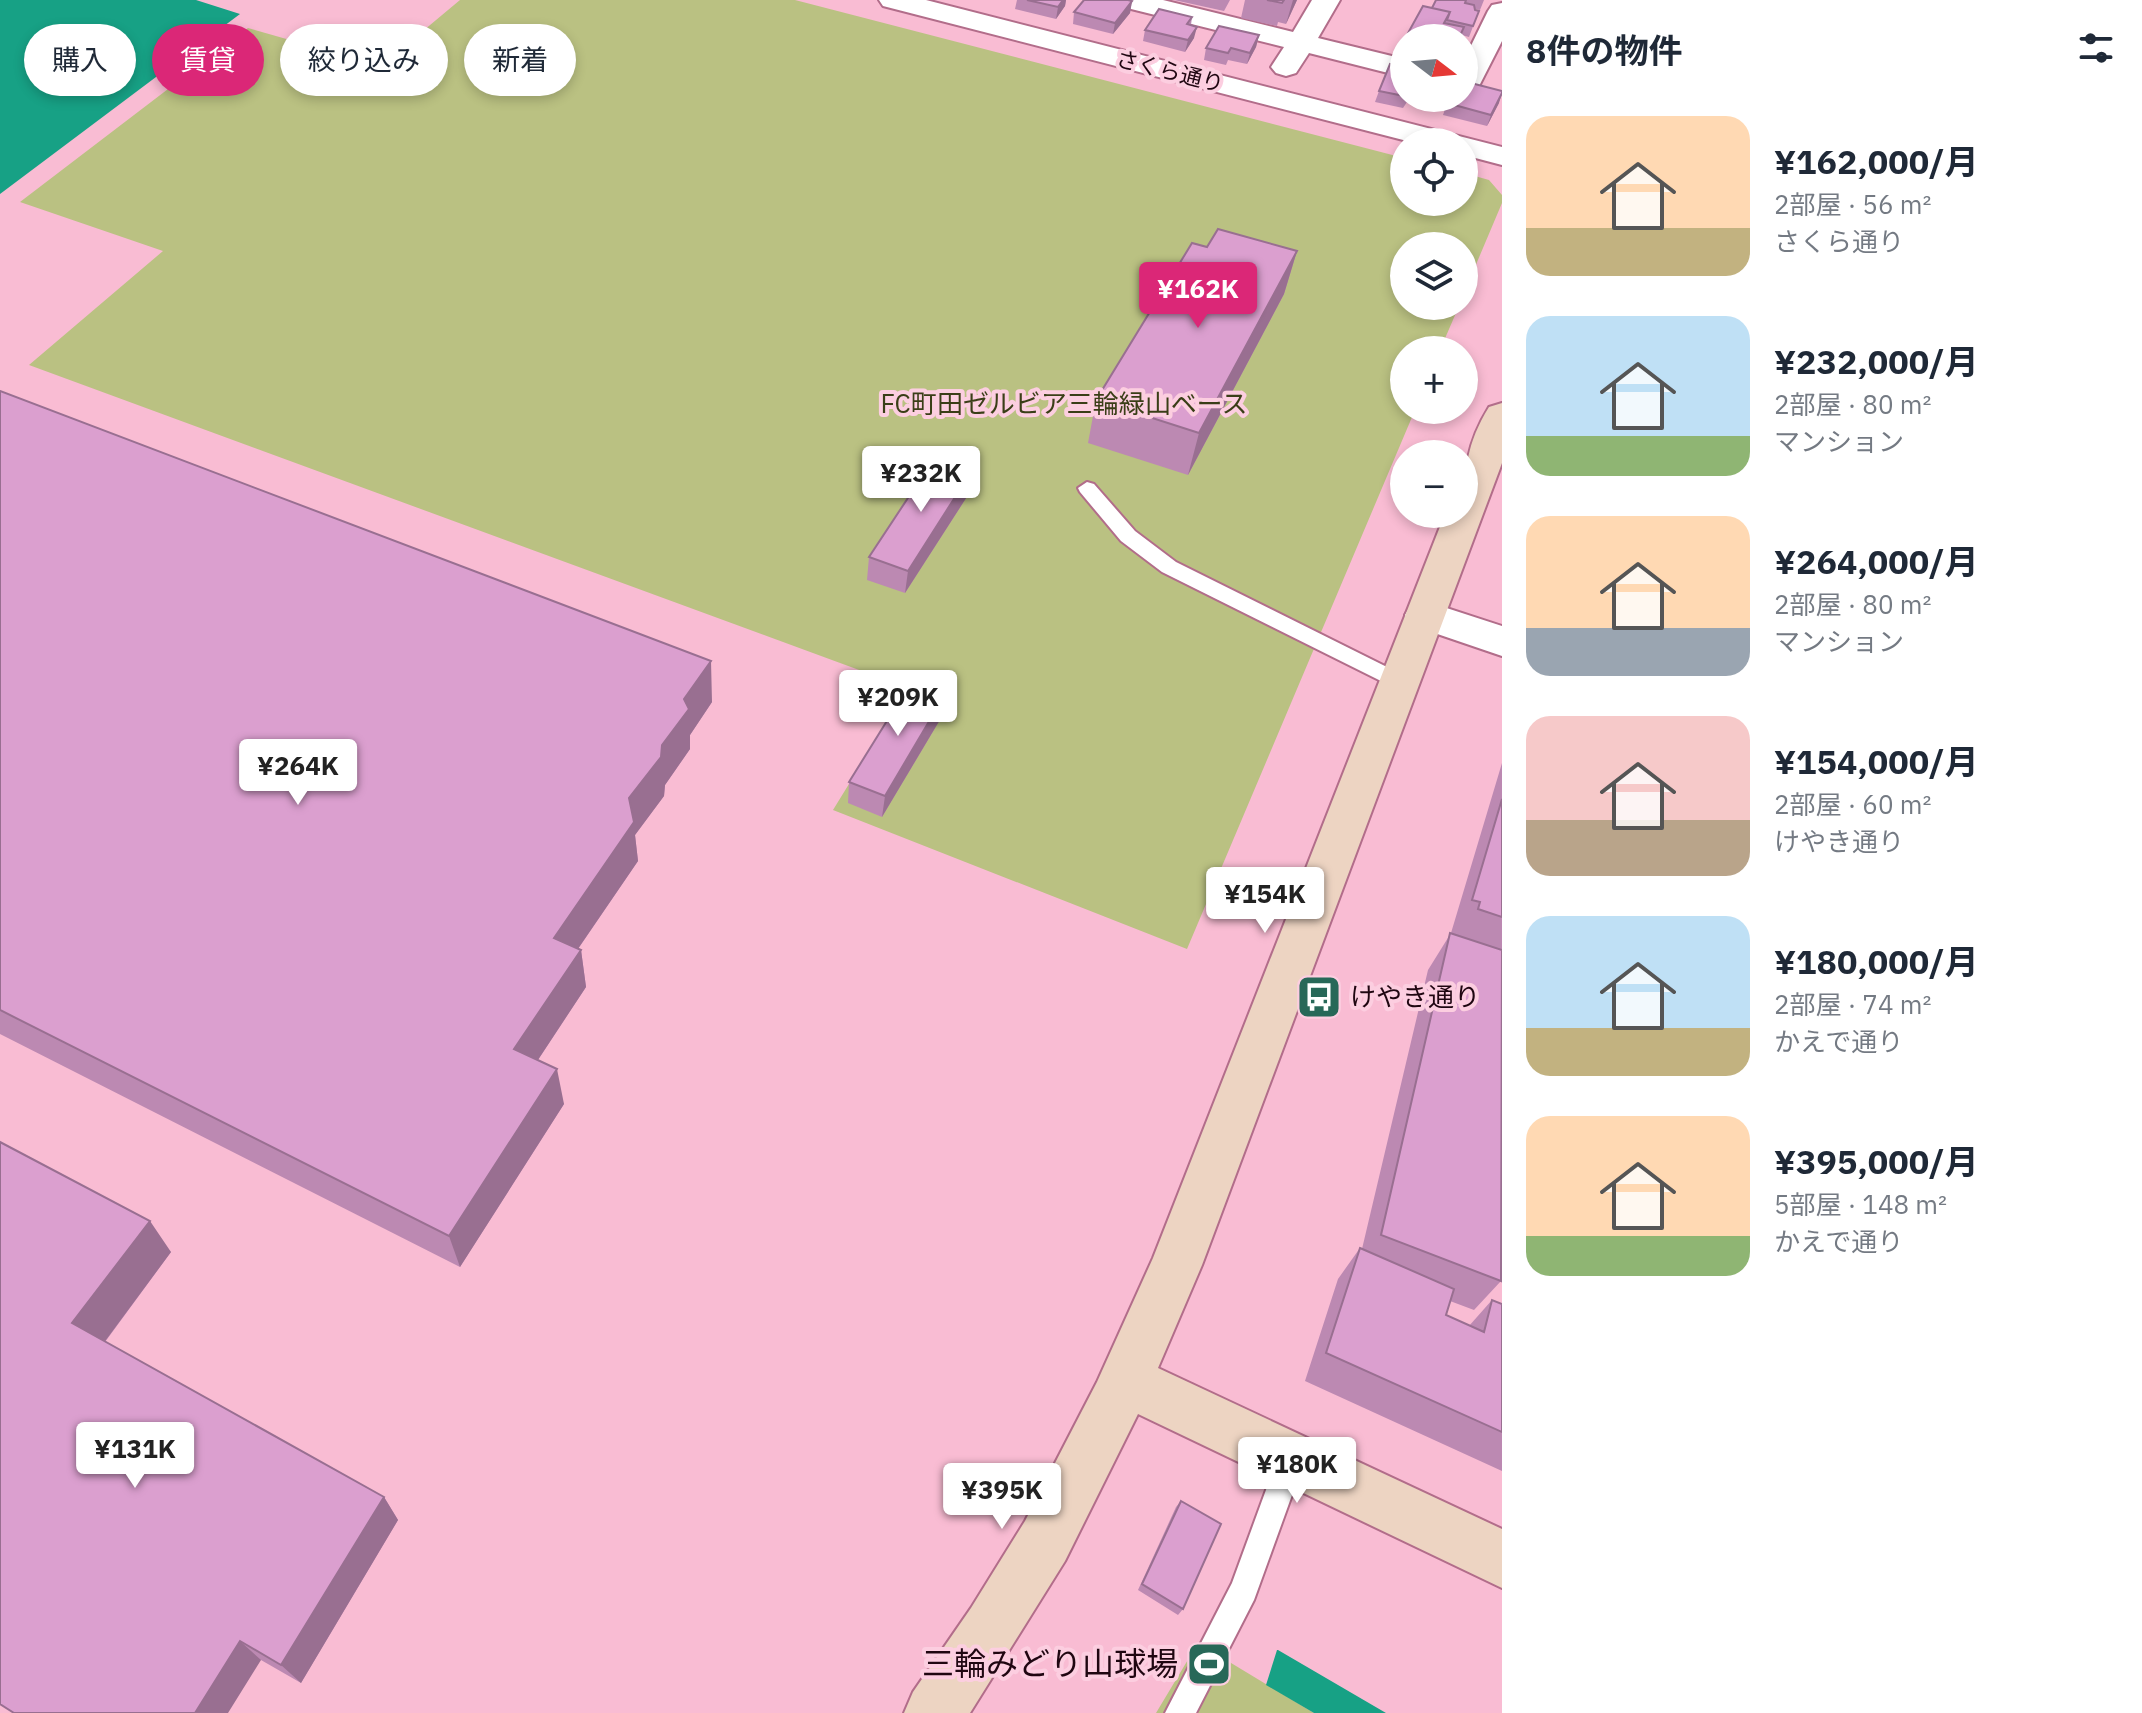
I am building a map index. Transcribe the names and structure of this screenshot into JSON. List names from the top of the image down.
{
  "streets": {
    "street": ["さくら通り"]
  },
  "parks": ["FC町田ゼルビア三輪緑山ベース"],
  "places": {
    "bus stop": ["けやき通り"],
    "sports": ["三輪みどり山球場"]
  },
  "north": "right",
  "page": {
    "heading": "8件の物件",
    "map_buttons": ["+", "−"],
    "chip": [
      "購入",
      "賃貸",
      "絞り込み",
      "新着"
    ],
    "list": [
      {
        "name": "¥162,000/月",
        "note": "2部屋 · 56 m² · さくら通り"
      },
      {
        "name": "¥232,000/月",
        "note": "2部屋 · 80 m² · マンション"
      },
      {
        "name": "¥264,000/月",
        "note": "2部屋 · 80 m² · マンション"
      },
      {
        "name": "¥154,000/月",
        "note": "2部屋 · 60 m² · けやき通り"
      },
      {
        "name": "¥180,000/月",
        "note": "2部屋 · 74 m² · かえで通り"
      },
      {
        "name": "¥395,000/月",
        "note": "5部屋 · 148 m² · かえで通り"
      }
    ],
    "price": [
      "¥162K",
      "¥232K",
      "¥209K",
      "¥264K",
      "¥154K",
      "¥131K",
      "¥180K",
      "¥395K"
    ]
  }
}
